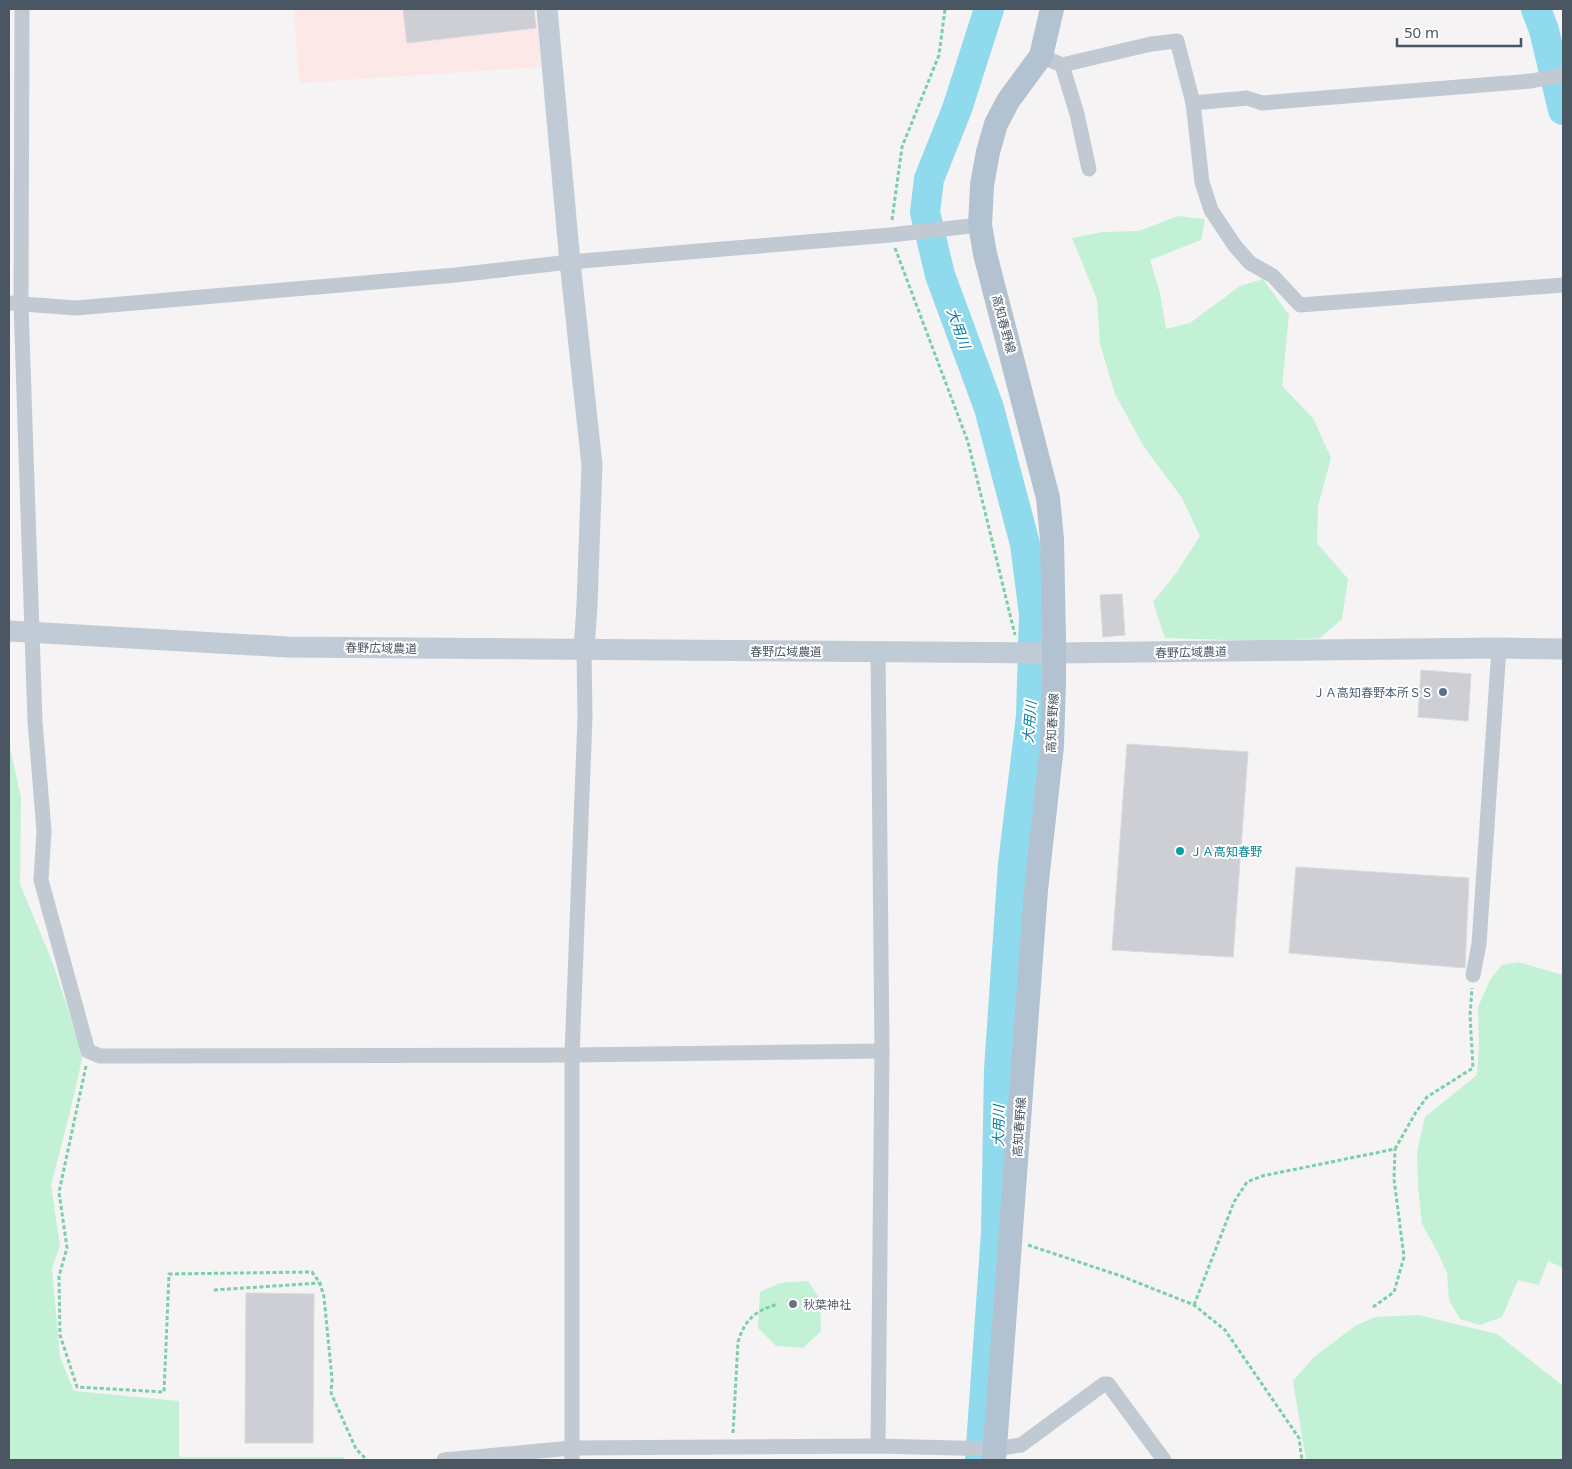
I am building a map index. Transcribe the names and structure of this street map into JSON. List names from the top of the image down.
{
  "streets": {
    "main road": ["高知春野線"],
    "street": ["春野広域農道"]
  },
  "crossings": [
    ["高知春野線", "春野広域農道"]
  ],
  "water": ["大用川"],
  "places": ["ＪＡ高知春野本所ＳＳ", "ＪＡ高知春野", "秋葉神社"],
  "scale_bar": "50 m"
}
